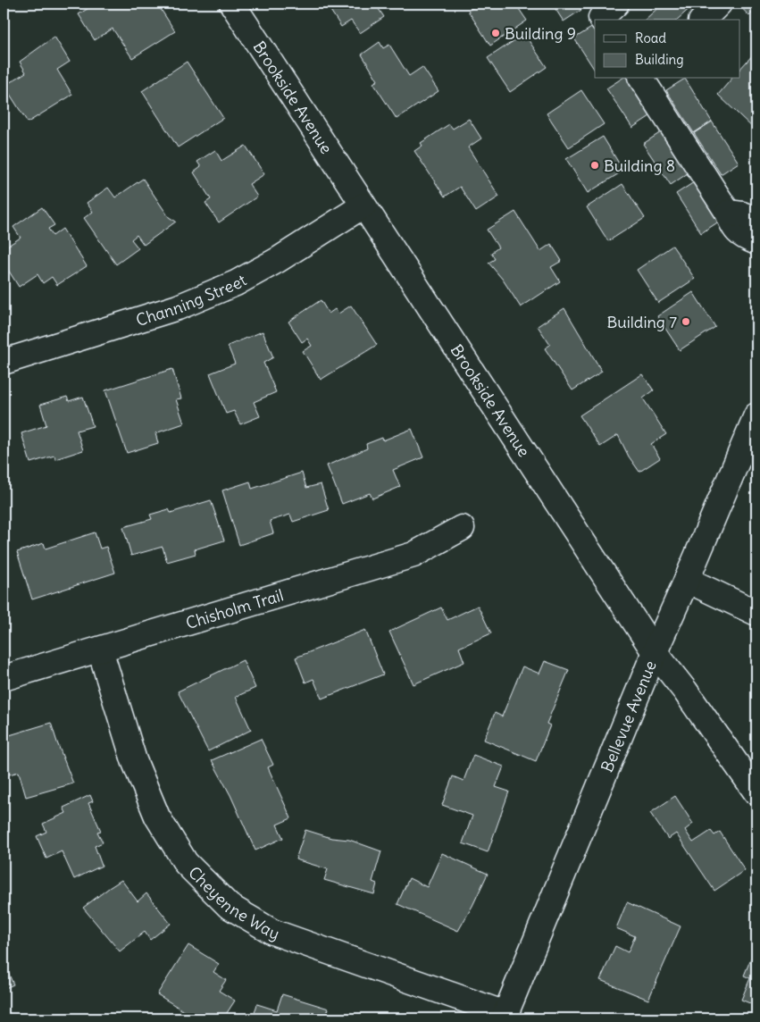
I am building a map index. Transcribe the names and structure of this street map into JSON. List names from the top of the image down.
{
  "streets": {
    "street": [
      "Brookside Avenue",
      "Channing Street",
      "Chisholm Trail",
      "Bellevue Avenue",
      "Cheyenne Way"
    ]
  },
  "crossings": [
    ["Brookside Avenue", "Channing Street"],
    ["Brookside Avenue", "Bellevue Avenue"],
    ["Chisholm Trail", "Cheyenne Way"],
    ["Bellevue Avenue", "Cheyenne Way"]
  ],
  "places": ["Building 9", "Building 8", "Building 7"],
  "legend": ["Road", "Building"]
}
